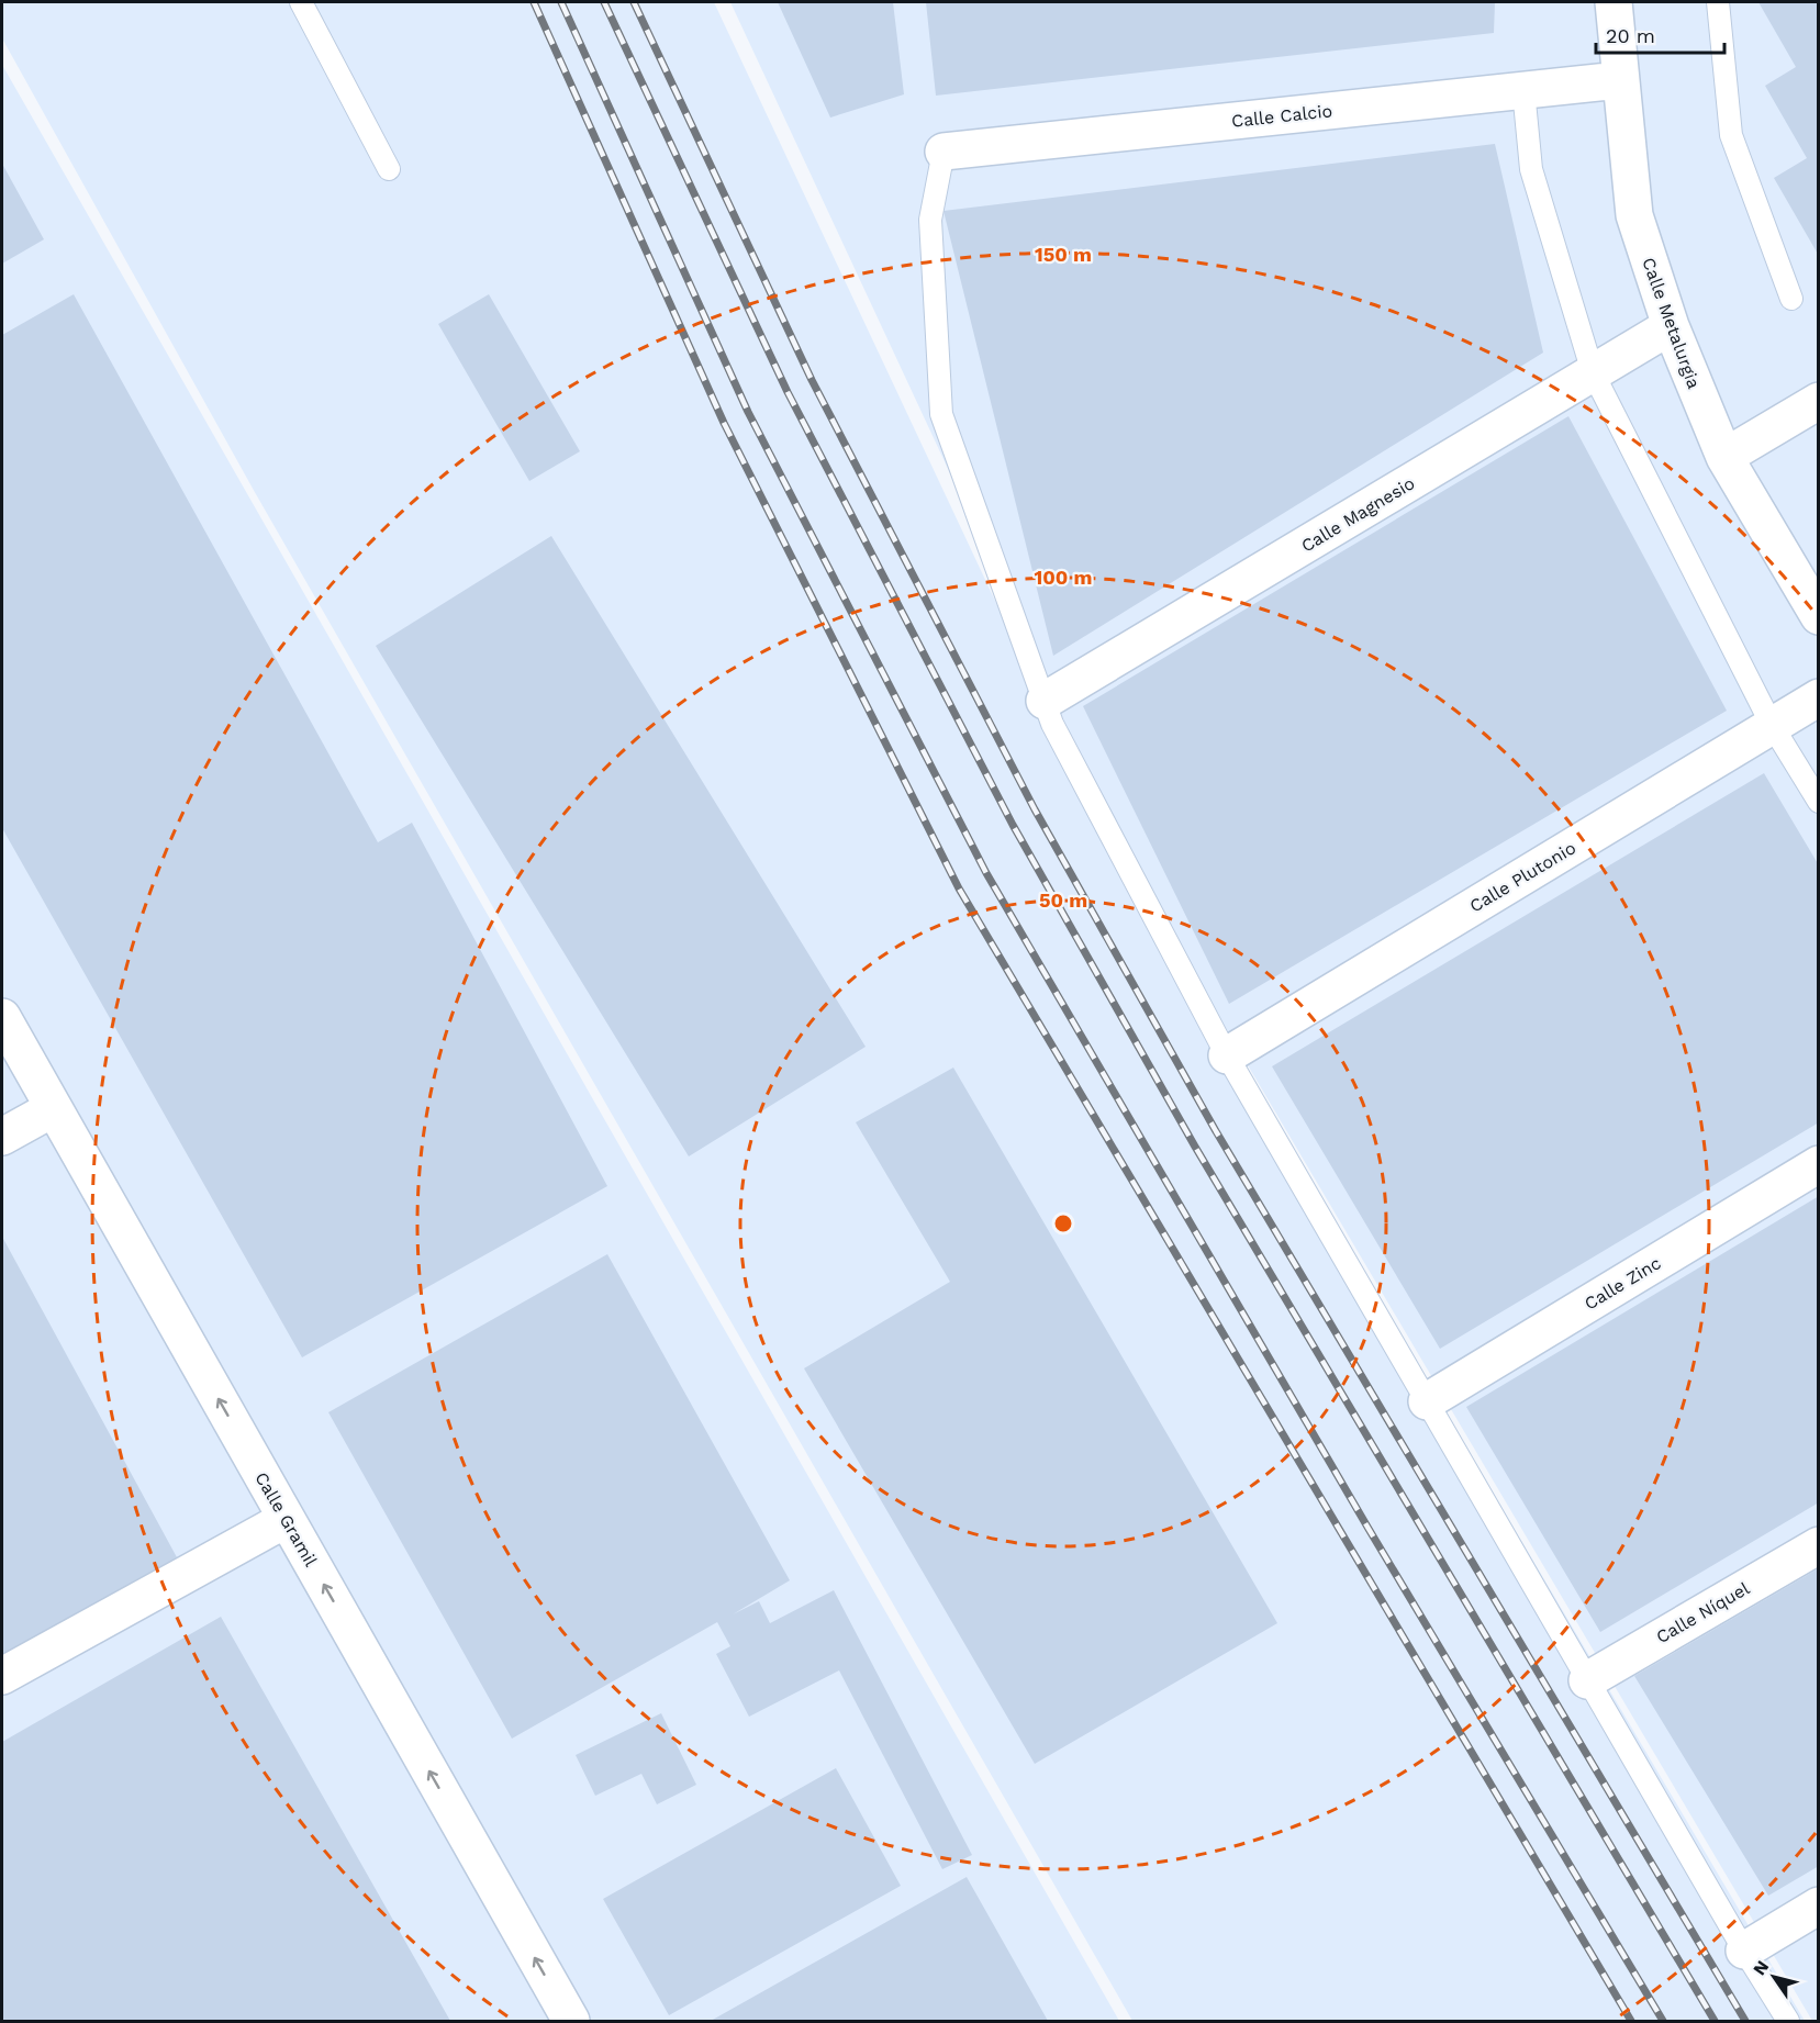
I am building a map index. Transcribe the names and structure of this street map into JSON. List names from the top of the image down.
{
  "streets": {
    "street": [
      "Calle Calcio",
      "Calle Metalurgia",
      "Calle Magnesio",
      "Calle Plutonio",
      "Calle Zinc",
      "Calle Gramil",
      "Calle Níquel"
    ]
  },
  "crossings": [
    ["Calle Calcio", "Calle Metalurgia"],
    ["Calle Metalurgia", "Calle Magnesio"]
  ],
  "one_way": ["Calle Gramil"],
  "scale_bar": "20 m",
  "north": "top left",
  "rings": ["150 m", "100 m", "50 m"]
}
